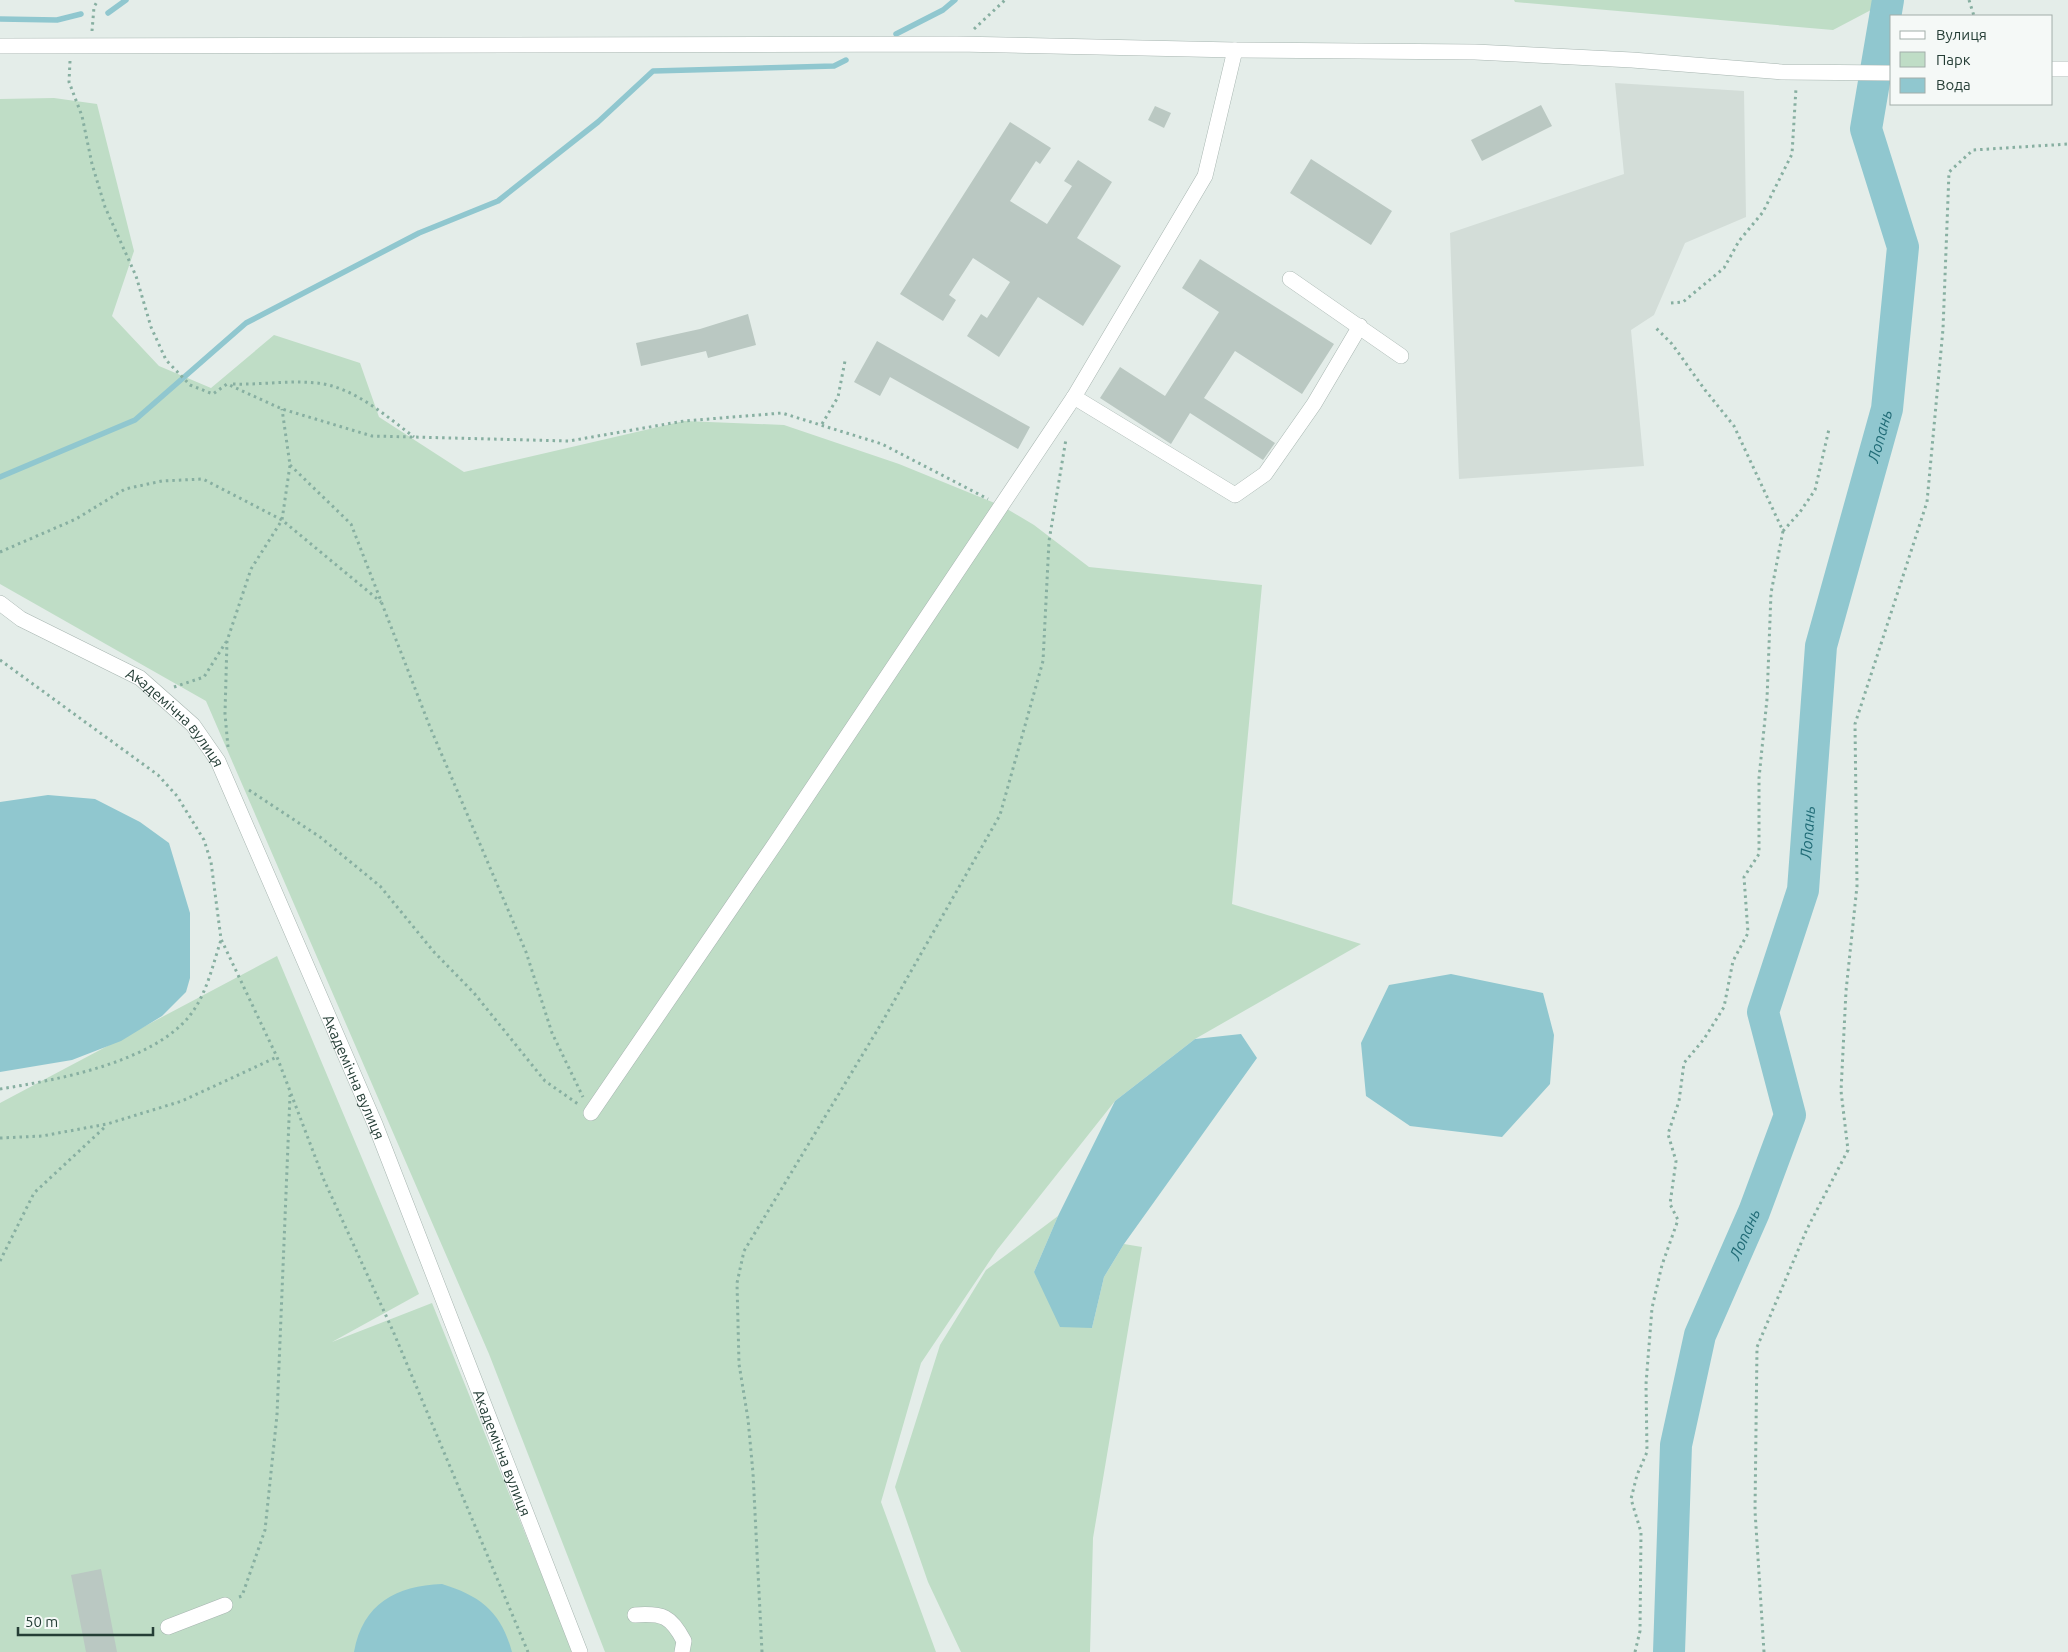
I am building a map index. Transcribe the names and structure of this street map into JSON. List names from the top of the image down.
{
  "streets": {
    "street": ["Академічна вулиця"]
  },
  "water": ["Лопань"],
  "legend": ["Вулиця", "Парк", "Вода"],
  "scale_bar": "50 m"
}
